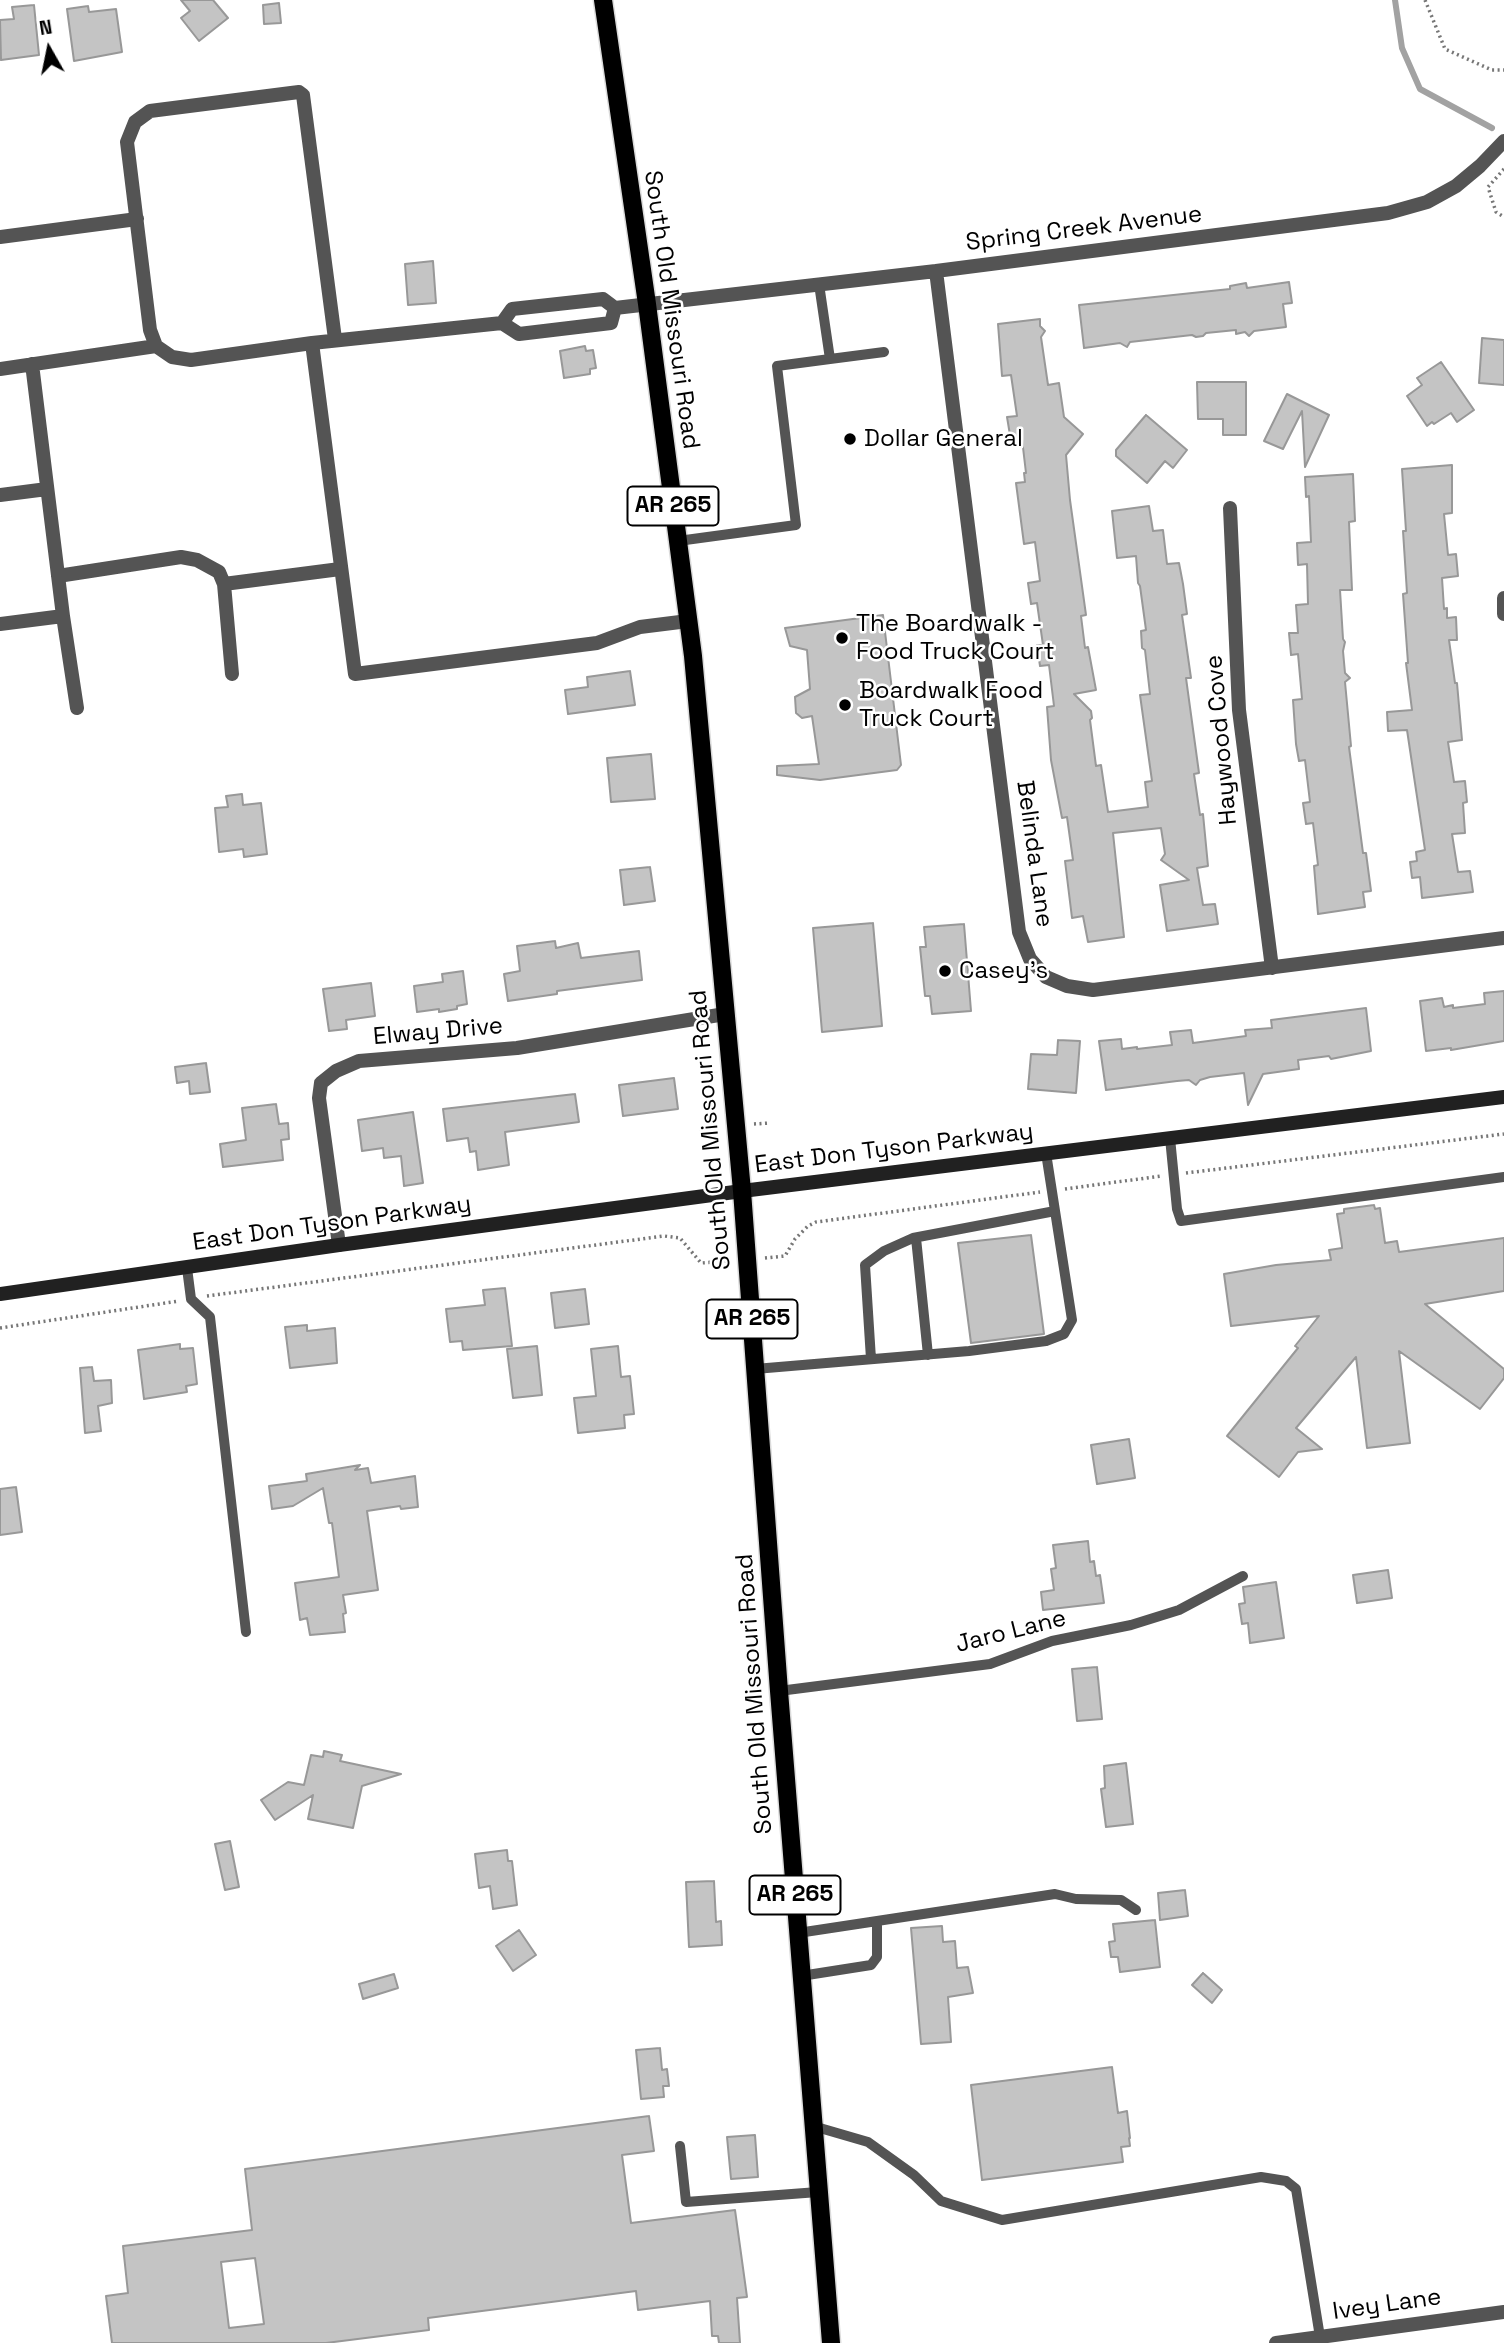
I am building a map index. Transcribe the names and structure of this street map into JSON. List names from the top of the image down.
{
  "streets": {
    "main road": ["South Old Missouri Road", "AR 265", "East Don Tyson Parkway"],
    "street": [
      "Spring Creek Avenue",
      "Haywood Cove",
      "Belinda Lane",
      "Elway Drive",
      "Ivey Lane"
    ],
    "lane": ["Jaro Lane"]
  },
  "crossings": [
    ["Spring Creek Avenue", "South Old Missouri Road"],
    ["Spring Creek Avenue", "Belinda Lane"],
    ["South Old Missouri Road", "Elway Drive"],
    ["South Old Missouri Road", "East Don Tyson Parkway"],
    ["South Old Missouri Road", "Jaro Lane"],
    ["Haywood Cove", "Belinda Lane"],
    ["Elway Drive", "East Don Tyson Parkway"]
  ],
  "places": [
    "Dollar General",
    "The Boardwalk - Food Truck Court",
    "Boardwalk Food Truck Court",
    "Casey's"
  ],
  "north": "top"
}
